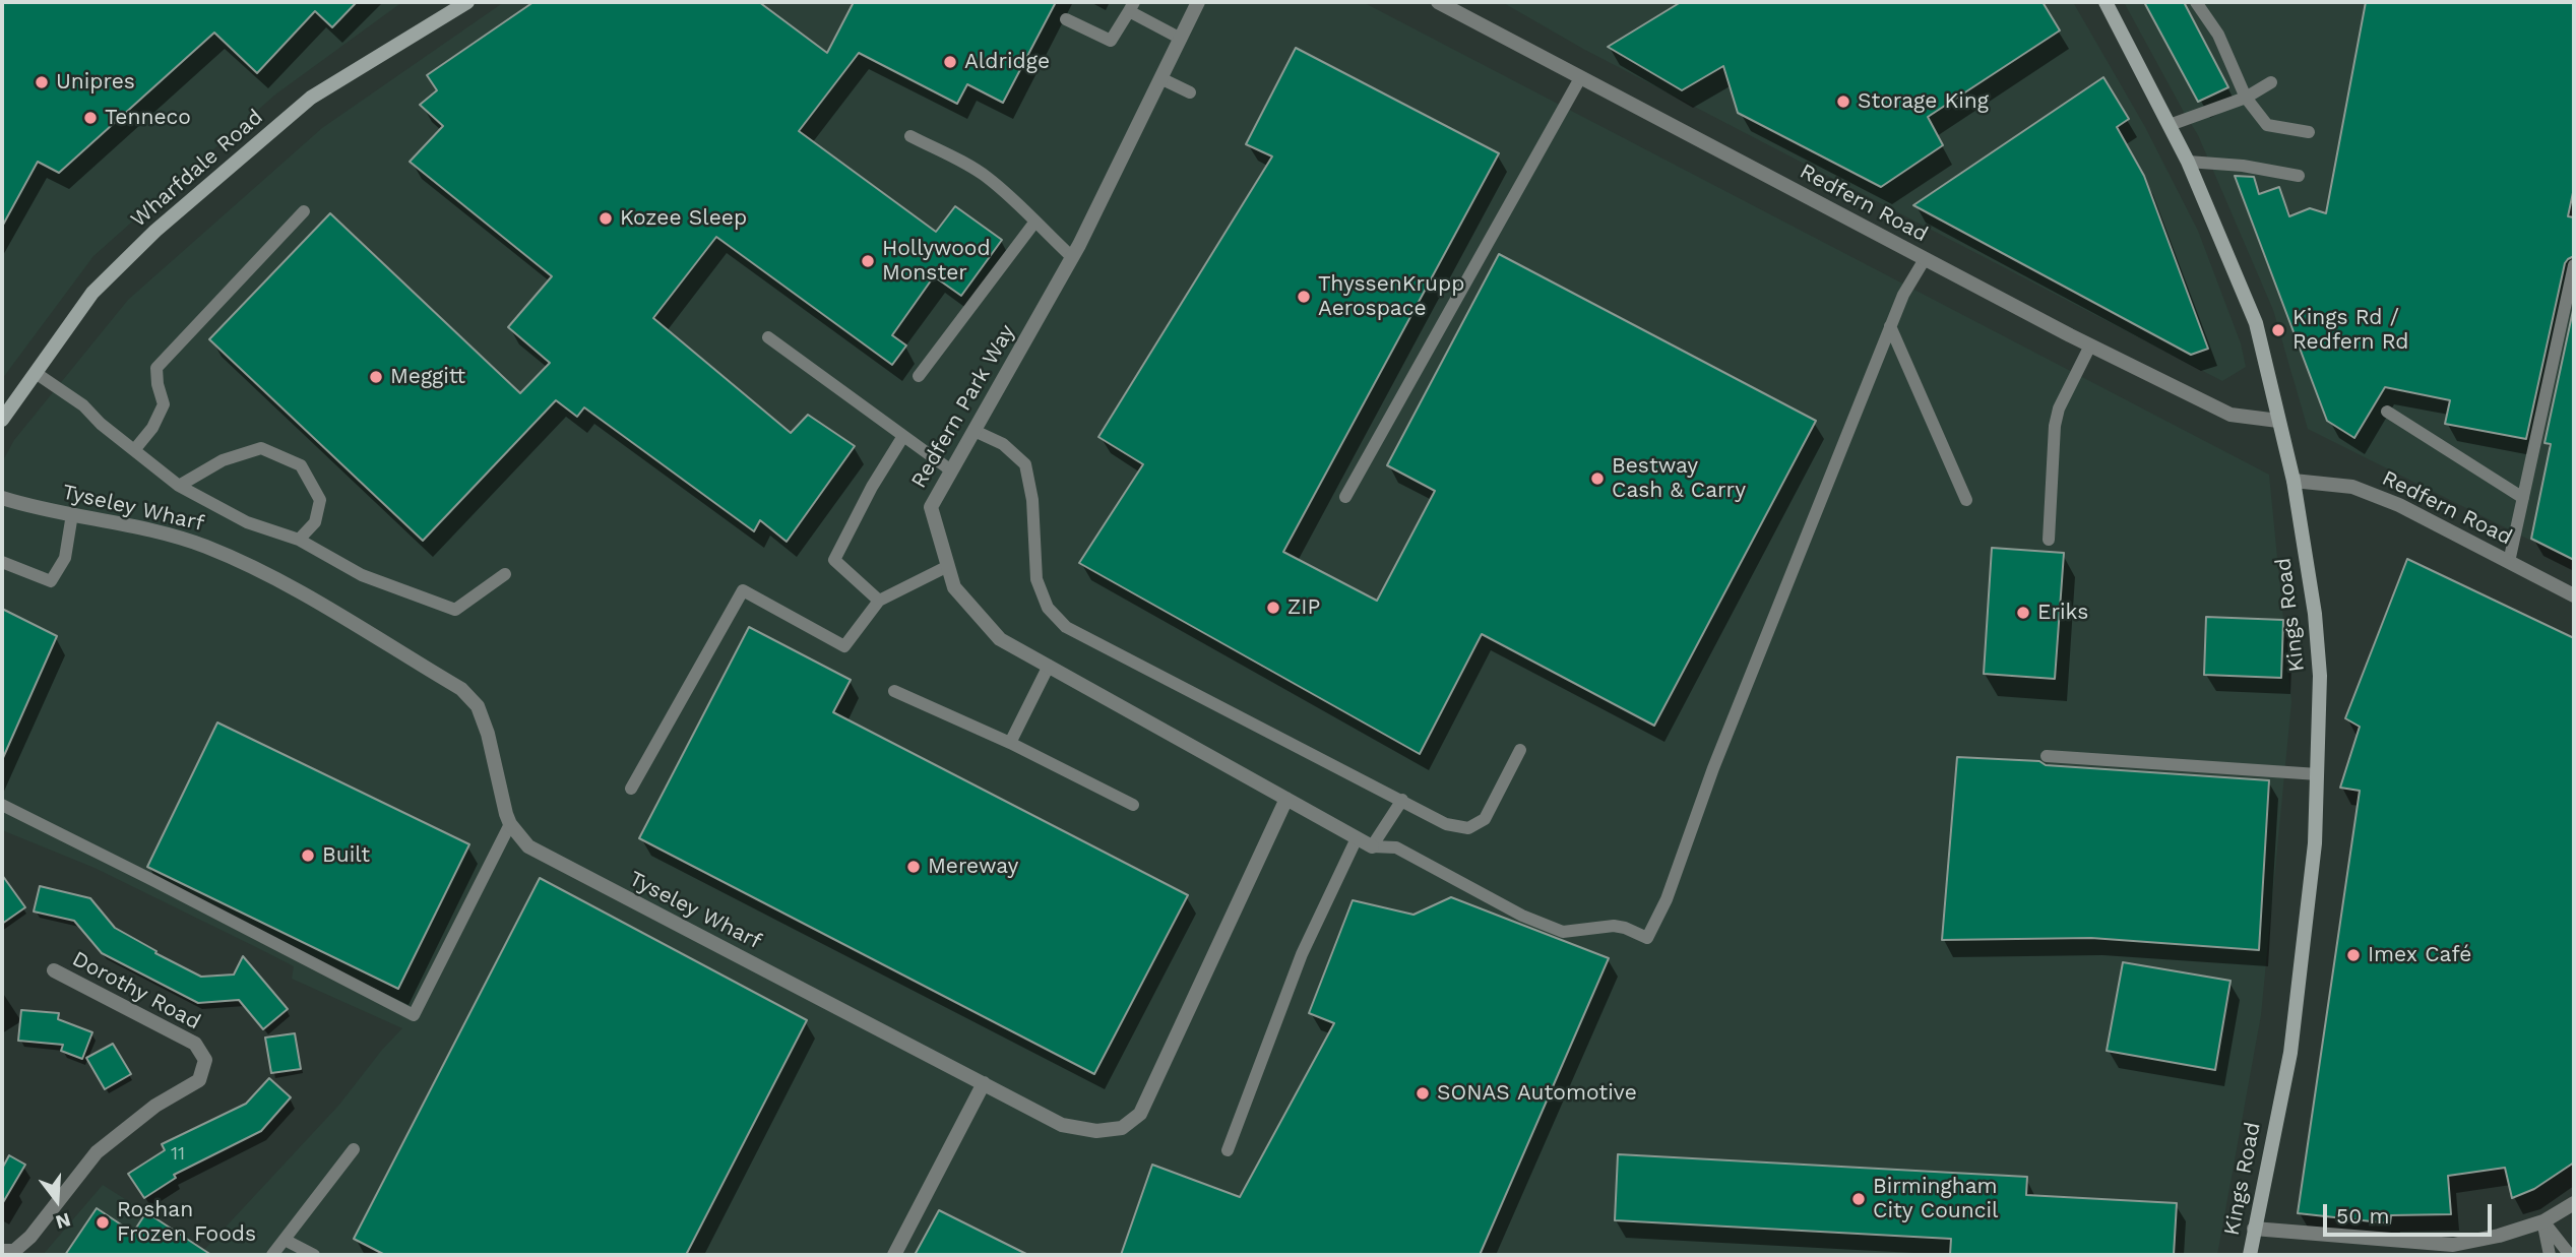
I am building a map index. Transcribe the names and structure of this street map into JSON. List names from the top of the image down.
{
  "streets": {
    "street": [
      "Wharfdale Road",
      "Redfern Road",
      "Redfern Park Way",
      "Tyseley Wharf",
      "Kings Road",
      "Dorothy Road"
    ]
  },
  "crossings": [
    ["Redfern Road", "Kings Road"],
    ["Redfern Park Way", "Tyseley Wharf"]
  ],
  "places": [
    "Aldridge",
    "Unipres",
    "Storage King",
    "Tenneco",
    "Kozee Sleep",
    "Hollywood Monster",
    "ThyssenKrupp Aerospace",
    "Kings Rd / Redfern Rd",
    "Meggitt",
    "Bestway Cash & Carry",
    "ZIP",
    "Eriks",
    "Built",
    "Mereway",
    "Imex Café",
    "SONAS Automotive",
    "Birmingham City Council",
    "Roshan Frozen Foods"
  ],
  "house_numbers": ["11"],
  "scale_bar": "50 m",
  "north": "bottom"
}
